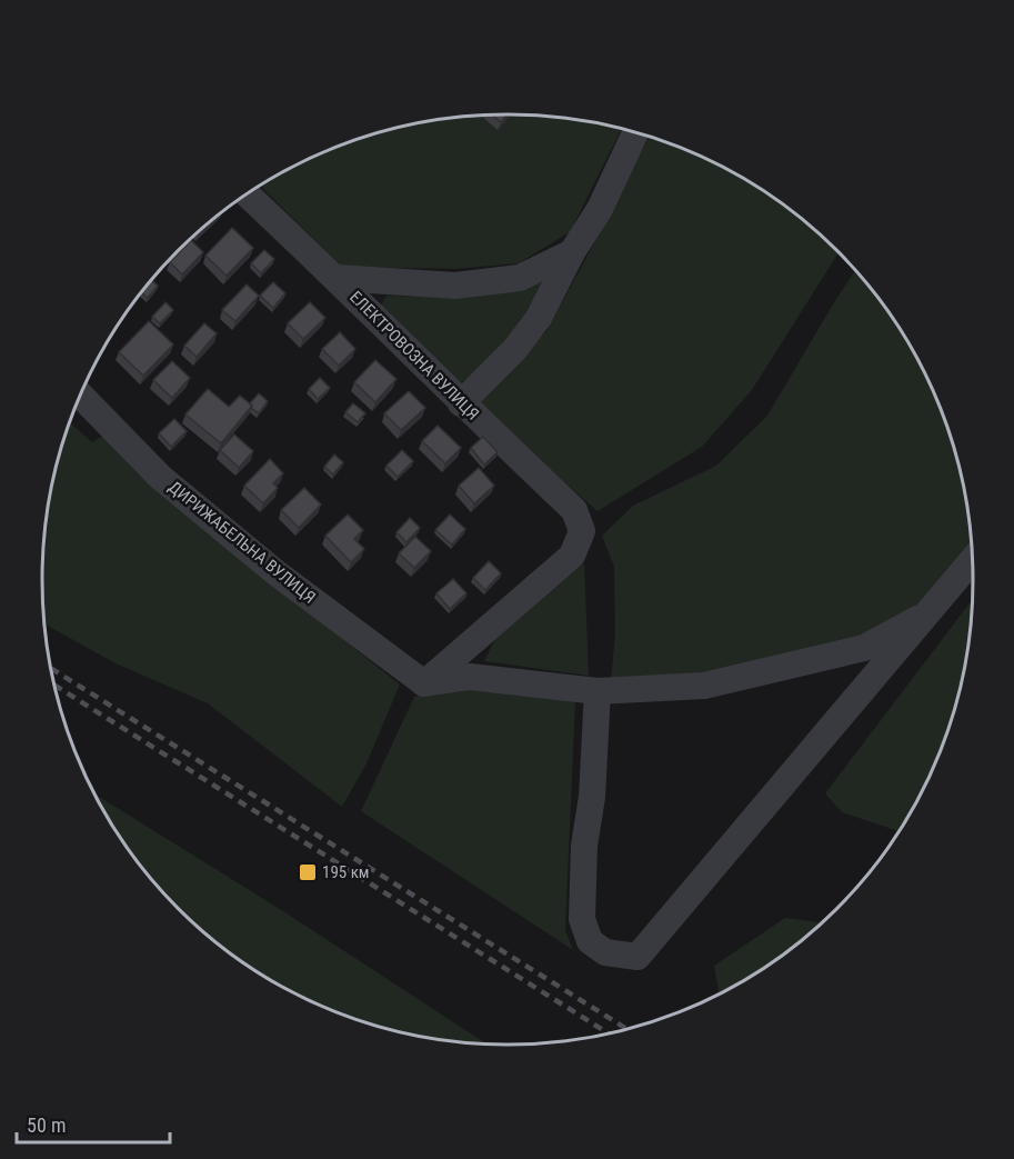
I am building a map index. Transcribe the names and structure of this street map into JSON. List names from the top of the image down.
{
  "streets": {
    "street": ["ЕЛЕКТРОВОЗНА ВУЛИЦЯ", "ДИРИЖАБЕЛЬНА ВУЛИЦЯ"]
  },
  "crossings": [
    ["ЕЛЕКТРОВОЗНА ВУЛИЦЯ", "ДИРИЖАБЕЛЬНА ВУЛИЦЯ"]
  ],
  "places": {
    "transit": ["195 км"]
  },
  "scale_bar": "50 m"
}
